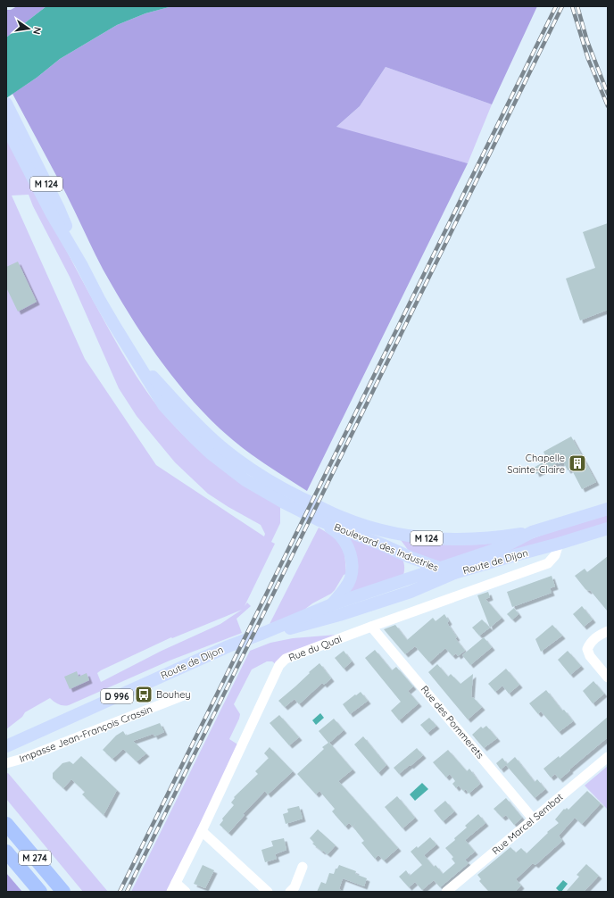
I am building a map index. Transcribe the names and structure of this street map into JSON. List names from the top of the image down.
{
  "streets": {
    "highway": ["M 274"],
    "main road": [
      "M 124",
      "Boulevard des Industries",
      "Route de Dijon",
      "D 996"
    ],
    "street": [
      "Rue du Quai",
      "Rue des Pommerets",
      "Impasse Jean-François Crassin",
      "Rue Marcel Sembat"
    ]
  },
  "crossings": [
    ["M 124", "Boulevard des Industries"],
    ["M 124", "Route de Dijon"],
    ["Boulevard des Industries", "Route de Dijon"],
    ["Route de Dijon", "Rue du Quai"],
    ["Rue du Quai", "Rue des Pommerets"],
    ["Rue des Pommerets", "Rue Marcel Sembat"]
  ],
  "places": {
    "building": ["Chapelle Sainte-Claire"],
    "bus stop": ["Bouhey"]
  },
  "north": "right"
}
